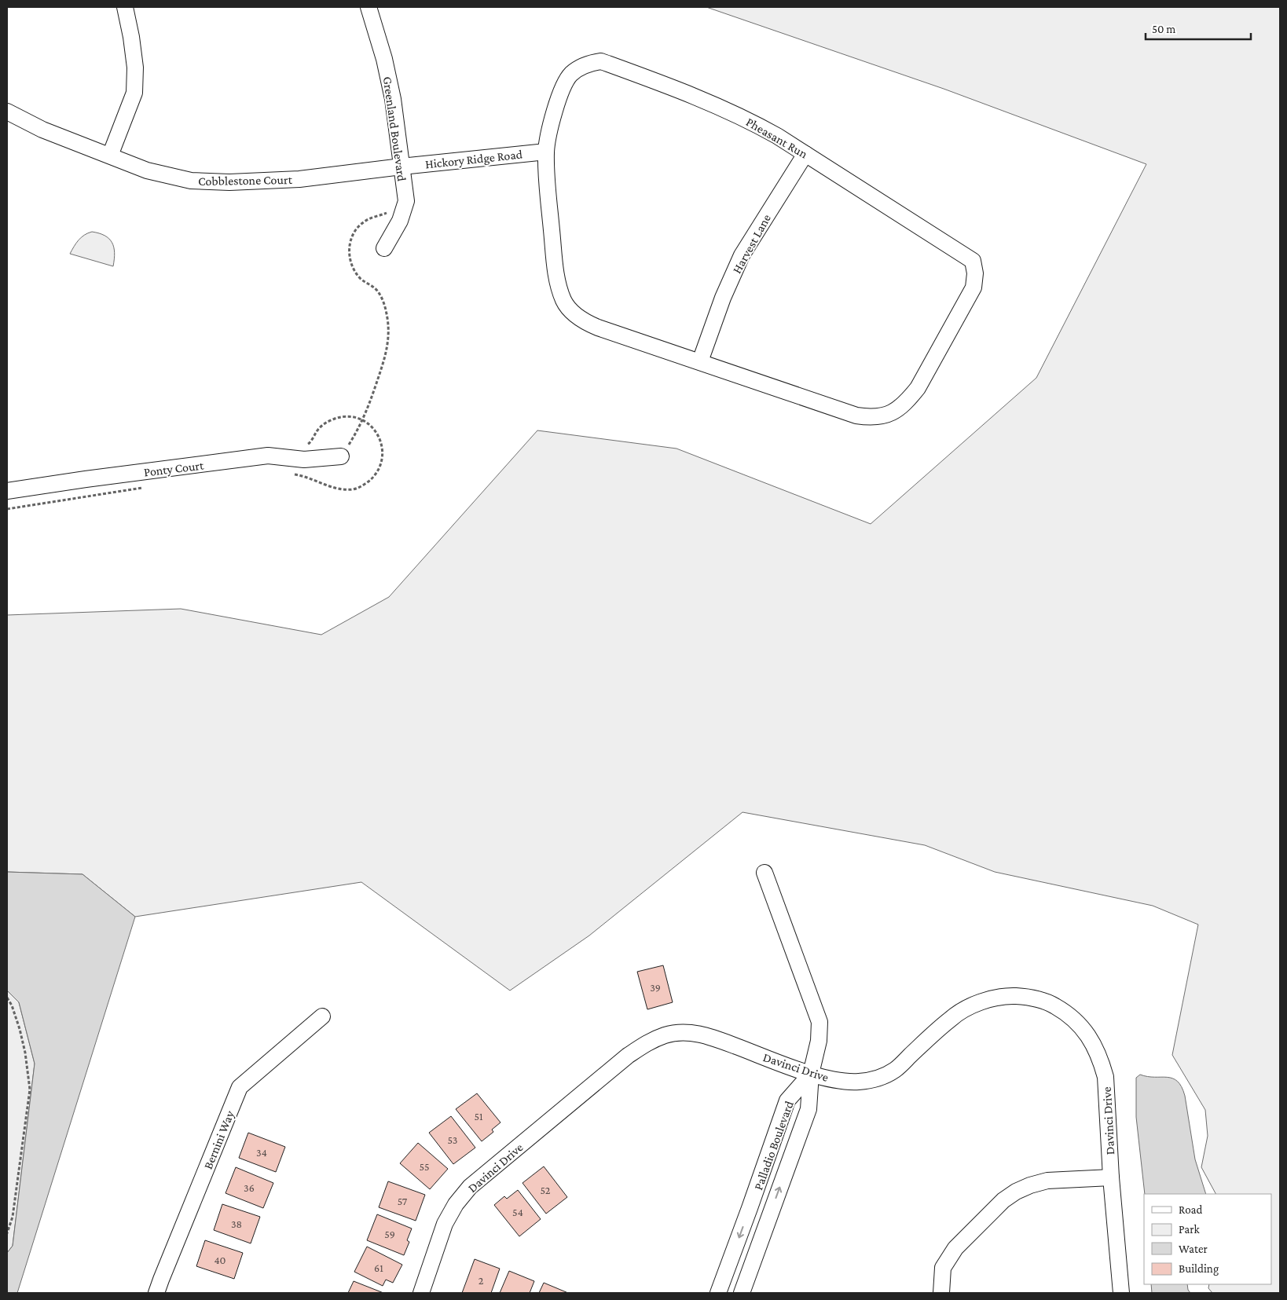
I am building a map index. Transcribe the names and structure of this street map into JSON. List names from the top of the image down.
{
  "streets": {
    "street": [
      "Greenland Boulevard",
      "Pheasant Run",
      "Hickory Ridge Road",
      "Cobblestone Court",
      "Harvest Lane",
      "Ponty Court",
      "Davinci Drive",
      "Bernini Way",
      "Palladio Boulevard"
    ]
  },
  "crossings": [
    ["Greenland Boulevard", "Hickory Ridge Road"],
    ["Greenland Boulevard", "Cobblestone Court"],
    ["Pheasant Run", "Hickory Ridge Road"],
    ["Pheasant Run", "Harvest Lane"],
    ["Hickory Ridge Road", "Cobblestone Court"],
    ["Davinci Drive", "Palladio Boulevard"]
  ],
  "house_numbers": [
    "39",
    "51",
    "53",
    "34",
    "55",
    "36",
    "52",
    "57",
    "54",
    "38",
    "59",
    "40",
    "61",
    "2"
  ],
  "legend": [
    "Road",
    "Park",
    "Water",
    "Building"
  ],
  "scale_bar": "50 m"
}
